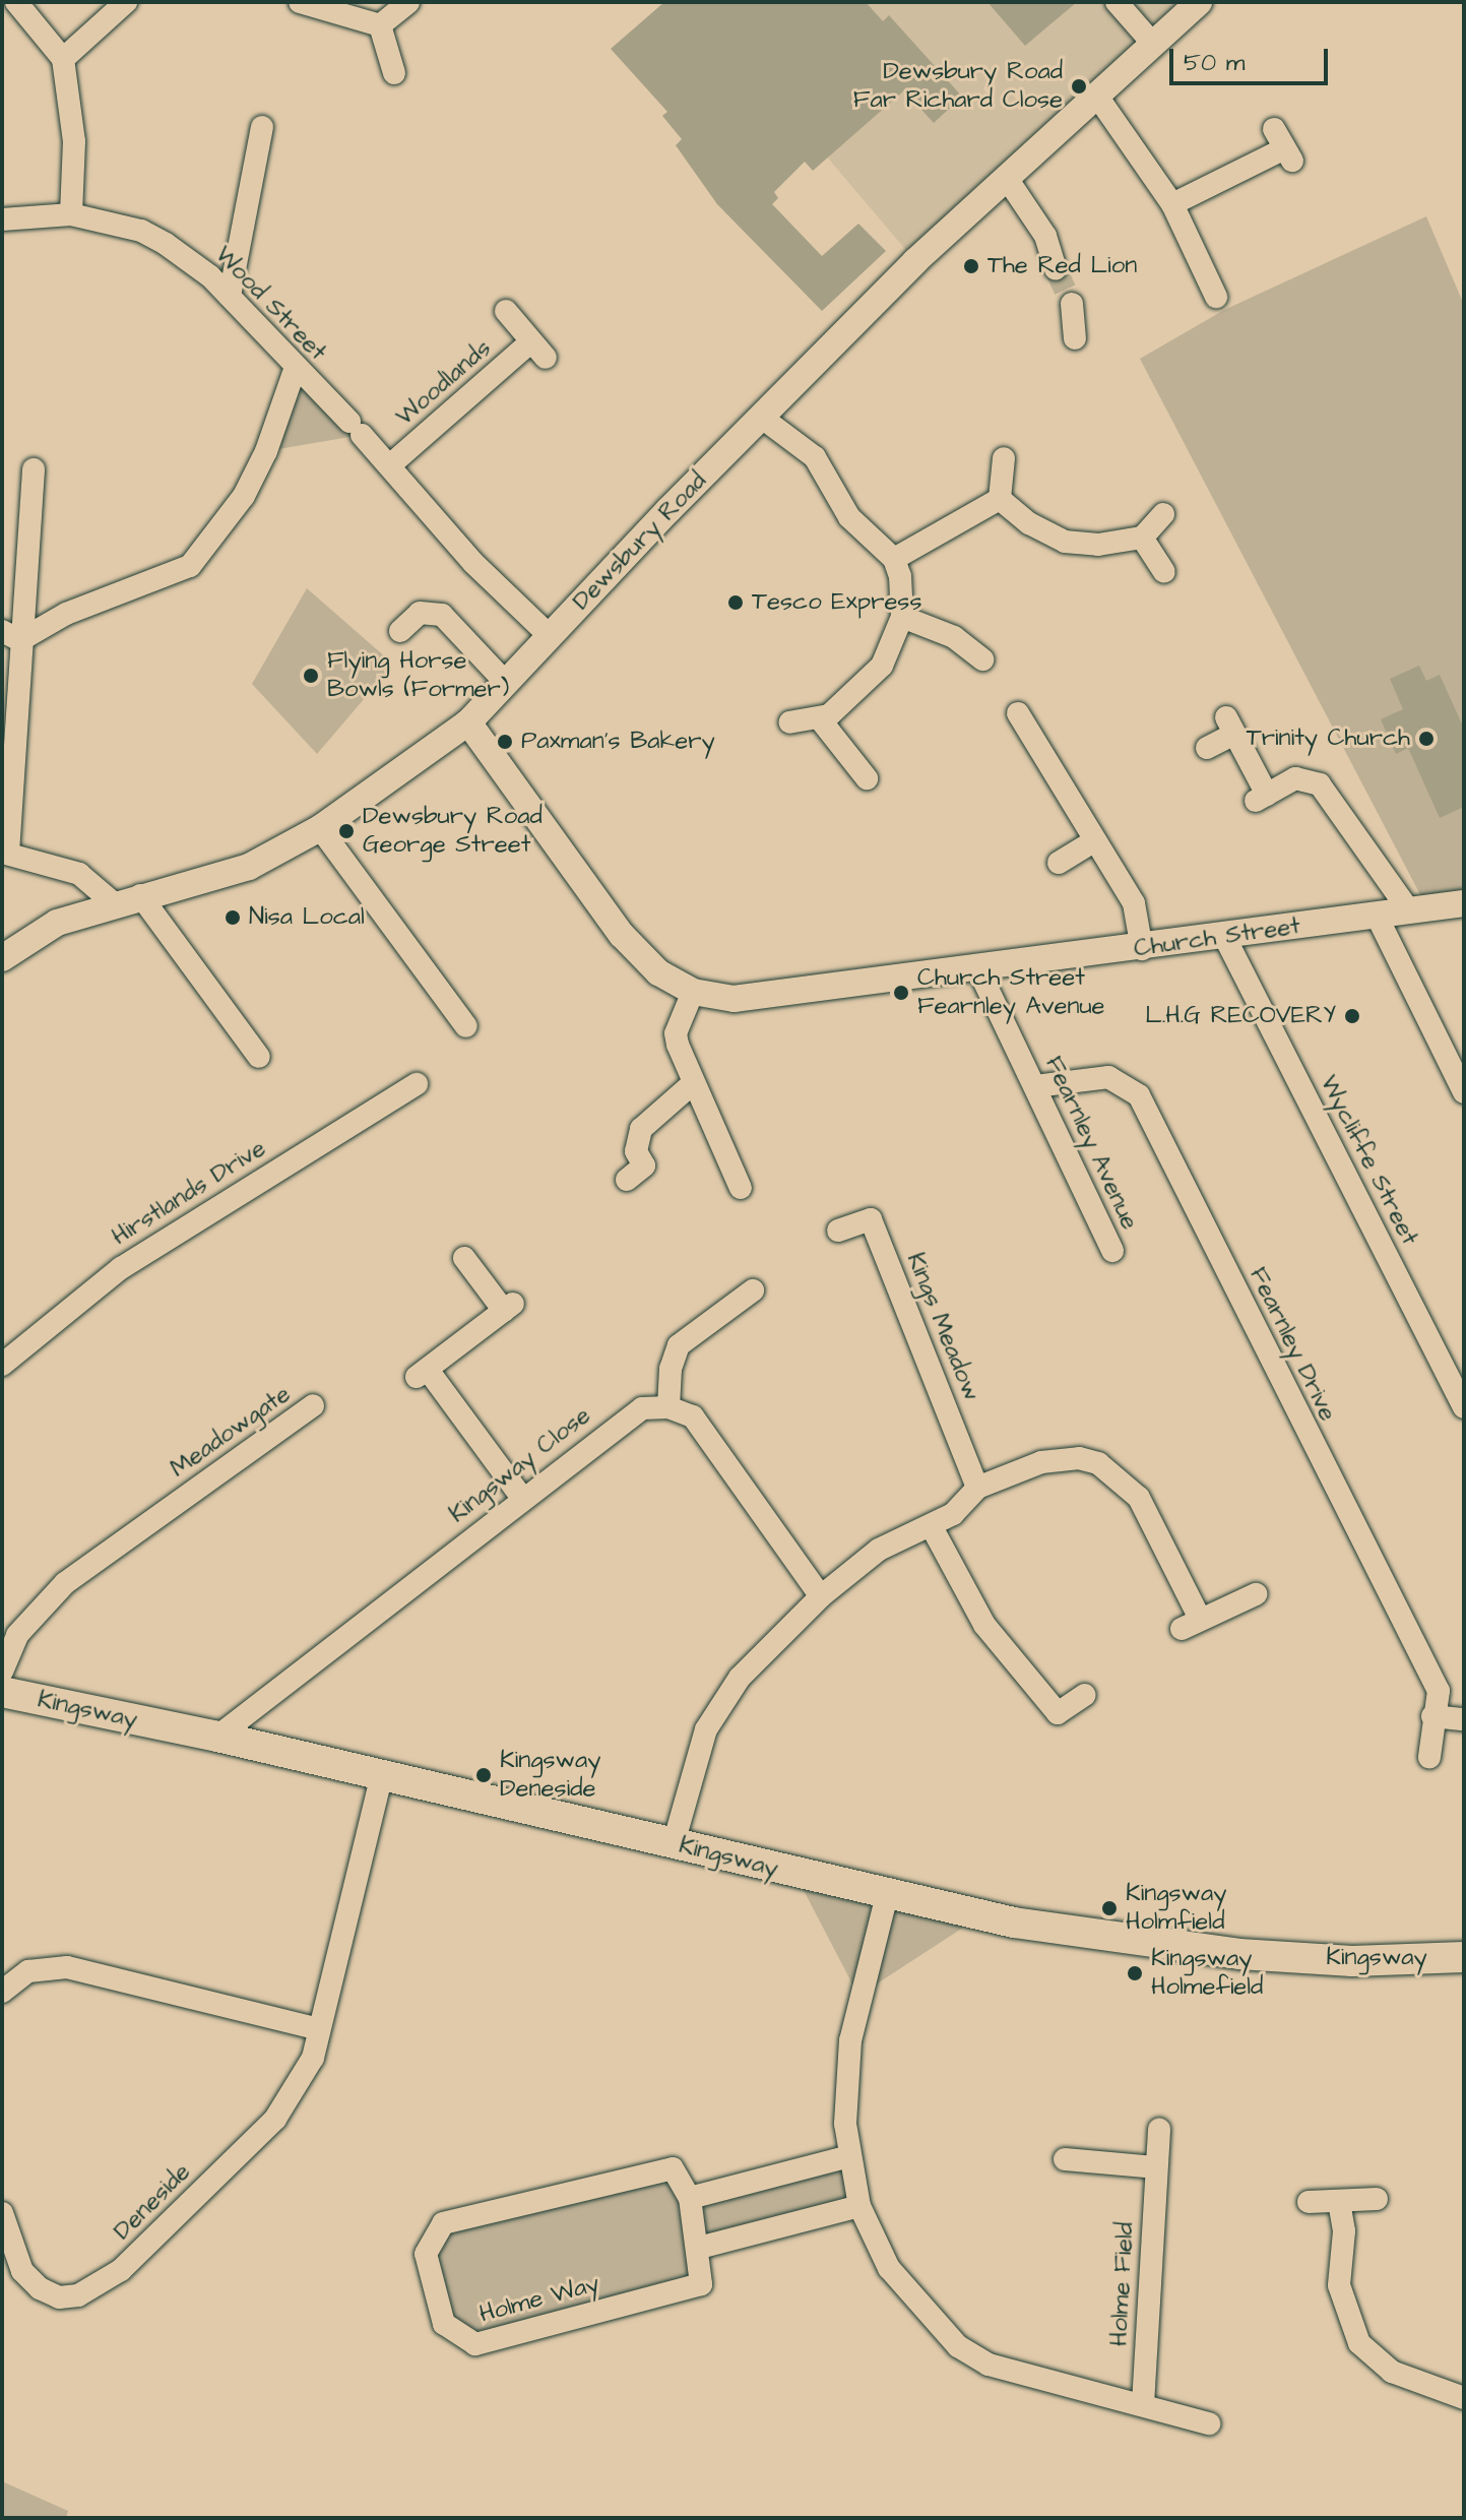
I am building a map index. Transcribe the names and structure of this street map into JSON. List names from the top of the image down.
{
  "streets": {
    "main road": ["Kingsway"],
    "street": [
      "Wood Street",
      "Woodlands",
      "Dewsbury Road",
      "Church Street",
      "Fearnley Avenue",
      "Wycliffe Street",
      "Hirstlands Drive",
      "Kings Meadow",
      "Fearnley Drive",
      "Meadowgate",
      "Kingsway Close",
      "Deneside",
      "Holme Field",
      "Holme Way"
    ]
  },
  "crossings": [
    ["Wood Street", "Woodlands"],
    ["Wood Street", "Dewsbury Road"],
    ["Dewsbury Road", "Church Street"],
    ["Church Street", "Fearnley Avenue"],
    ["Church Street", "Wycliffe Street"],
    ["Fearnley Avenue", "Fearnley Drive"],
    ["Kingsway Close", "Kingsway"],
    ["Kingsway", "Deneside"]
  ],
  "places": [
    "Dewsbury Road Far Richard Close",
    "The Red Lion",
    "Tesco Express",
    "Flying Horse Bowls (Former)",
    "Trinity Church",
    "Paxman's Bakery",
    "Dewsbury Road George Street",
    "Nisa Local",
    "Church Street Fearnley Avenue",
    "L.H.G RECOVERY",
    "Kingsway Deneside",
    "Kingsway Holmfield",
    "Kingsway Holmefield"
  ],
  "scale_bar": "50 m"
}
